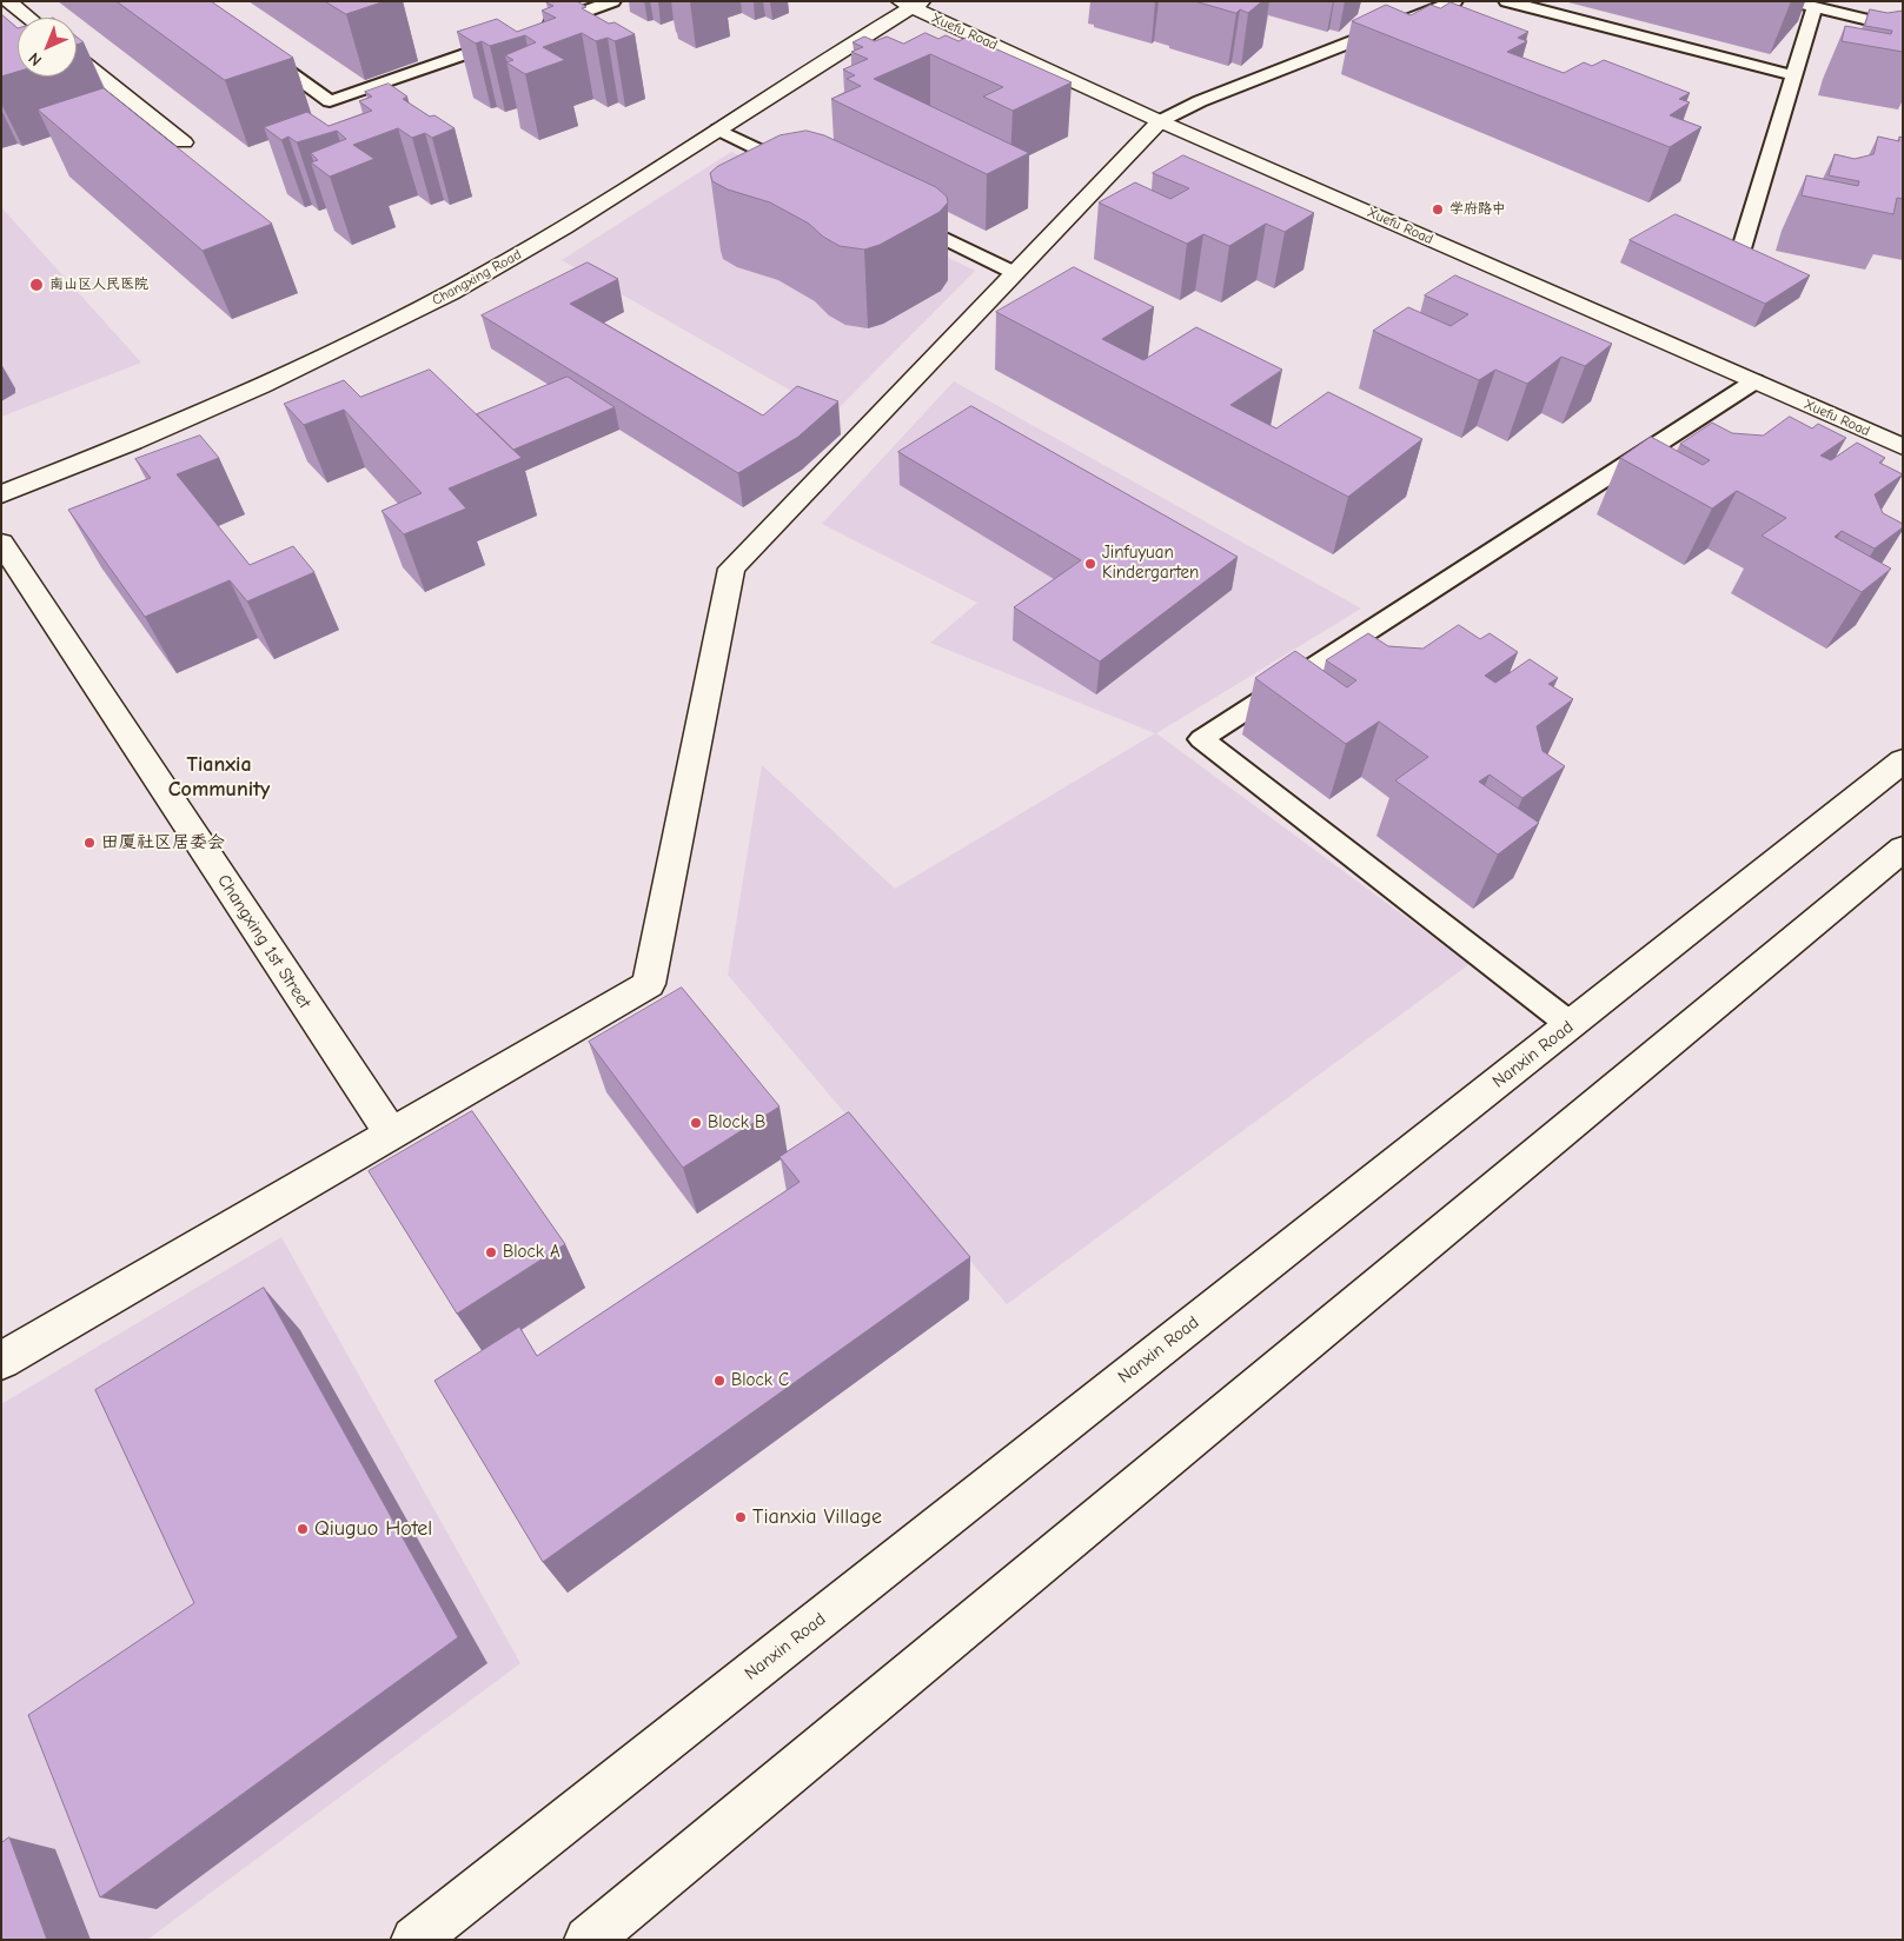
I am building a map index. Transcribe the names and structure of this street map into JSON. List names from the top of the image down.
{
  "streets": {
    "street": [
      "Xuefu Road",
      "Changxing Road",
      "Changxing 1st Street",
      "Nanxin Road"
    ]
  },
  "crossings": [
    ["Xuefu Road", "Changxing Road"]
  ],
  "districts": ["Tianxia Community"],
  "places": [
    "学府路中",
    "南山区人民医院",
    "Jinfuyuan Kindergarten",
    "田厦社区居委会",
    "Block B",
    "Block A",
    "Block C",
    "Tianxia Village",
    "Qiuguo Hotel"
  ],
  "north": "bottom left"
}
